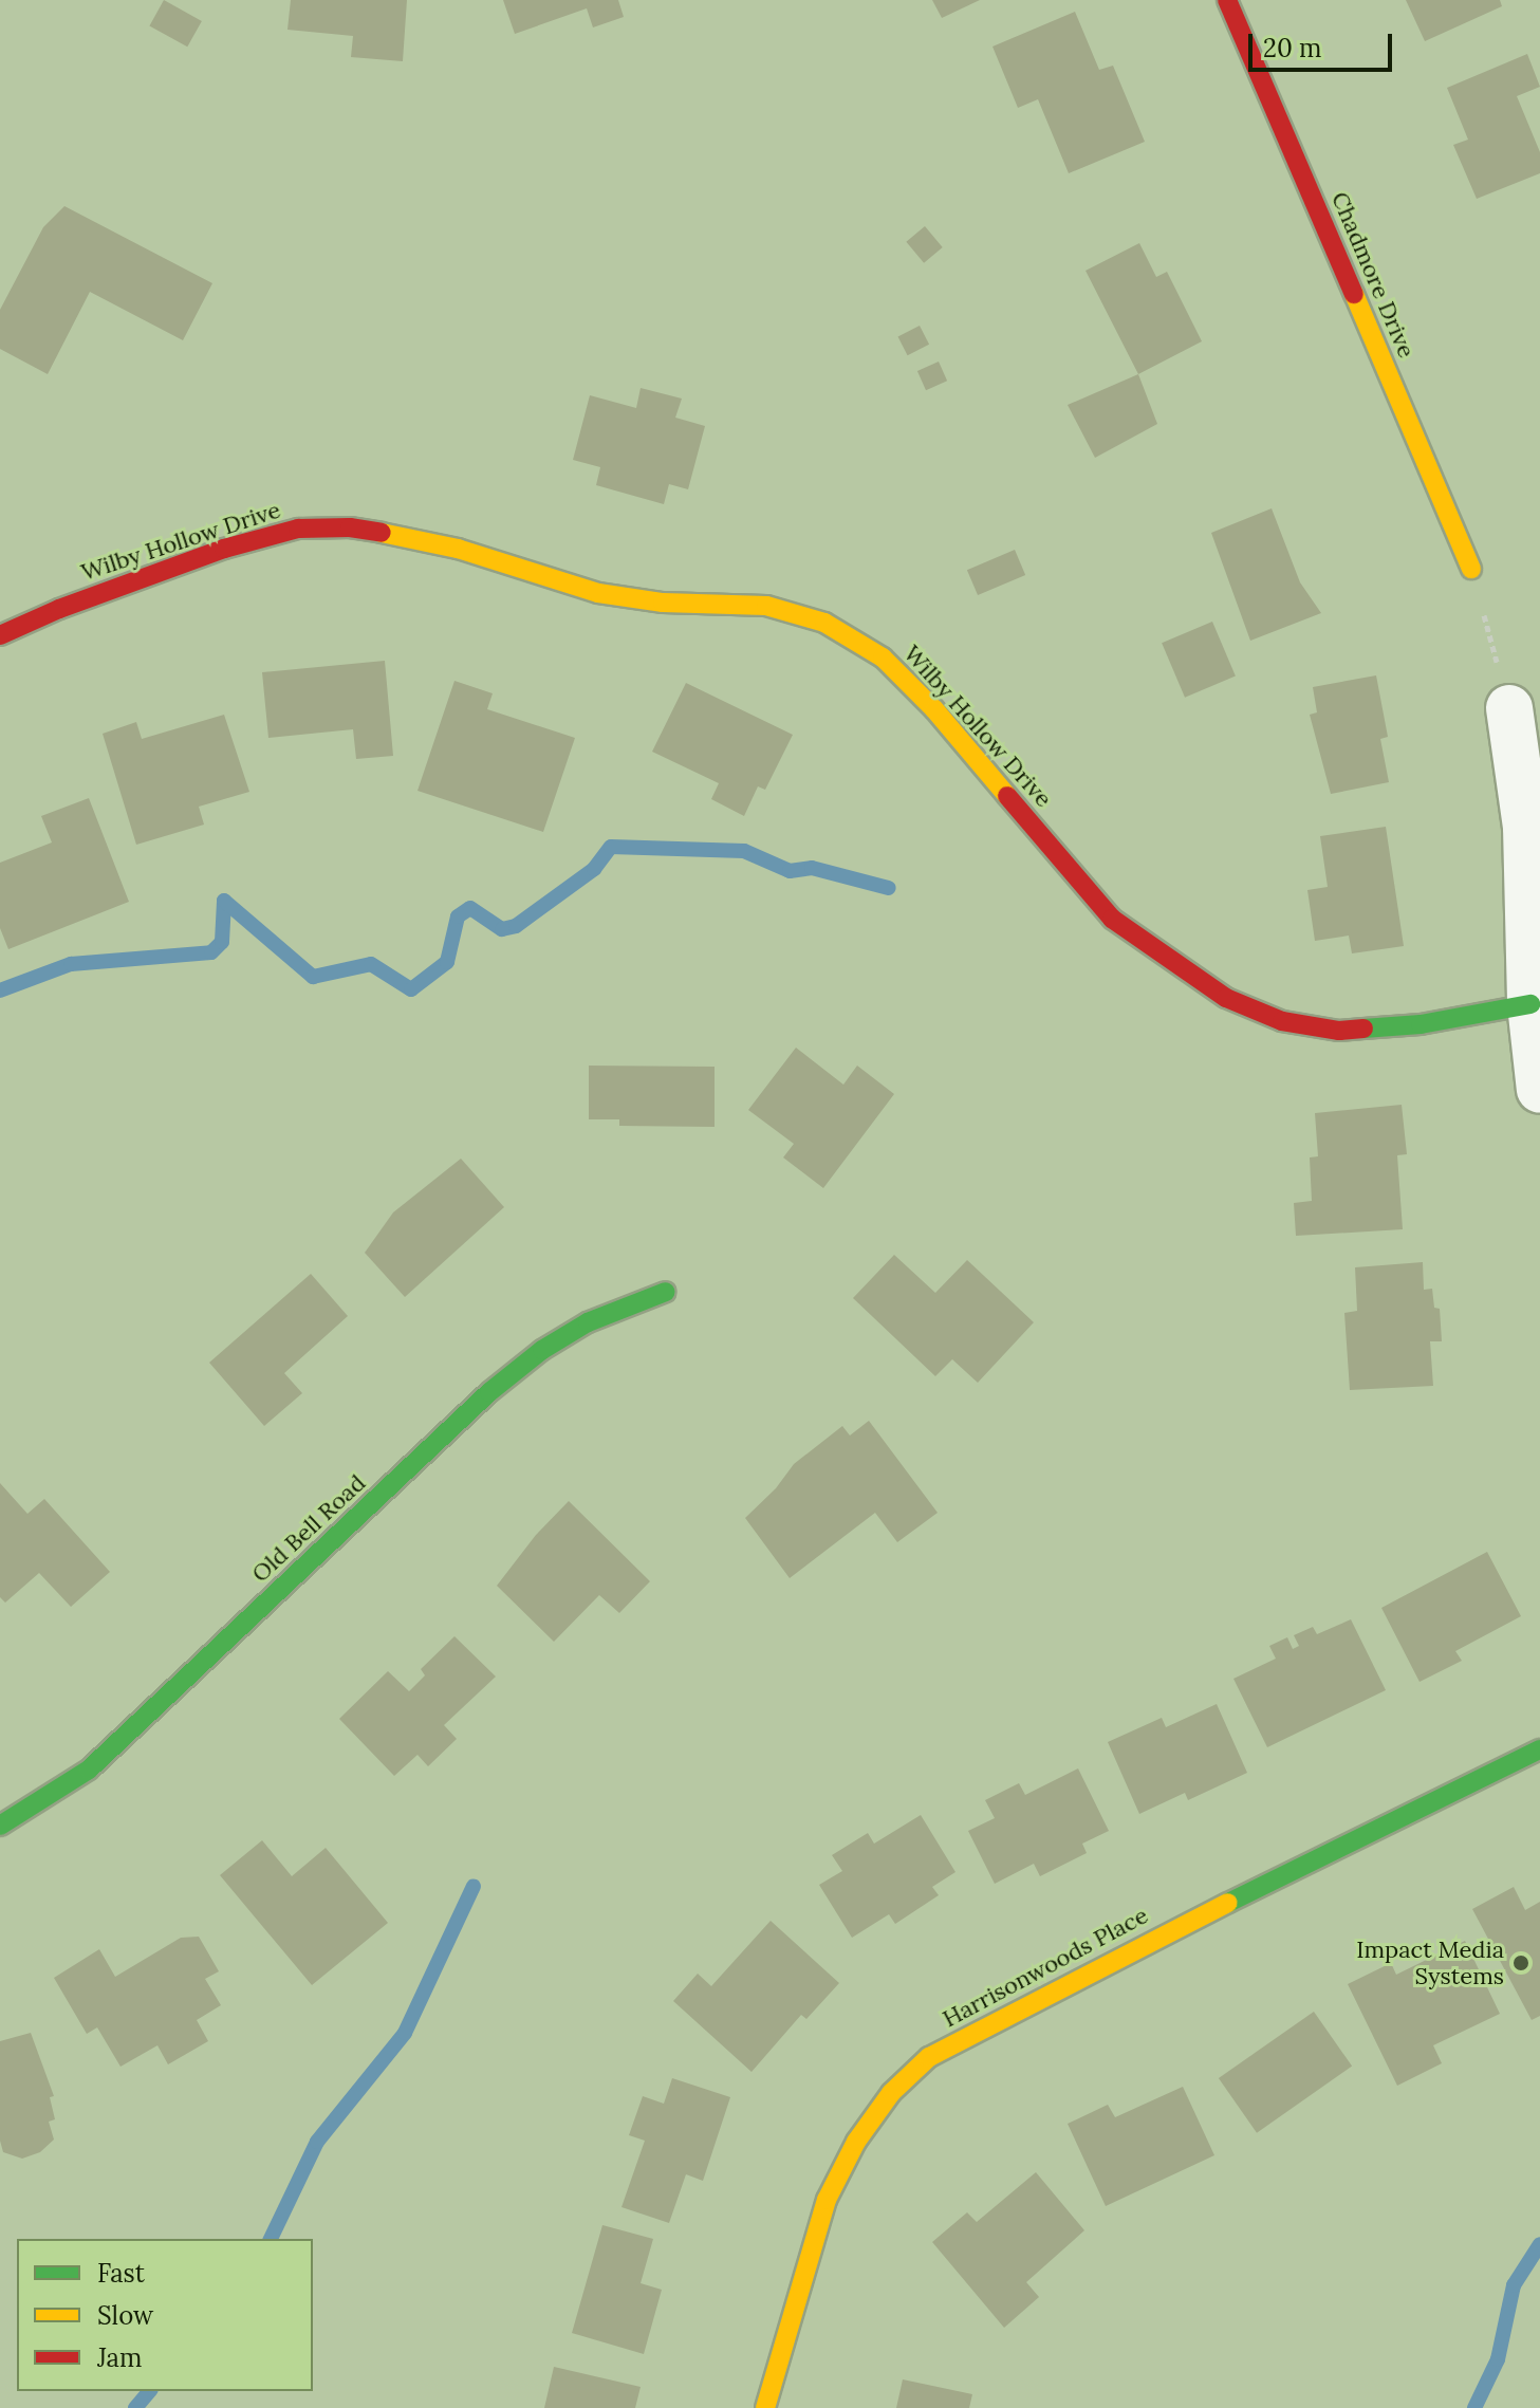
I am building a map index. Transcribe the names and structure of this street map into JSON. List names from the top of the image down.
{
  "streets": {
    "street": [
      "Chadmore Drive",
      "Wilby Hollow Drive",
      "Old Bell Road",
      "Harrisonwoods Place"
    ]
  },
  "places": ["Impact Media Systems"],
  "legend": ["Fast", "Slow", "Jam"],
  "scale_bar": "20 m"
}
